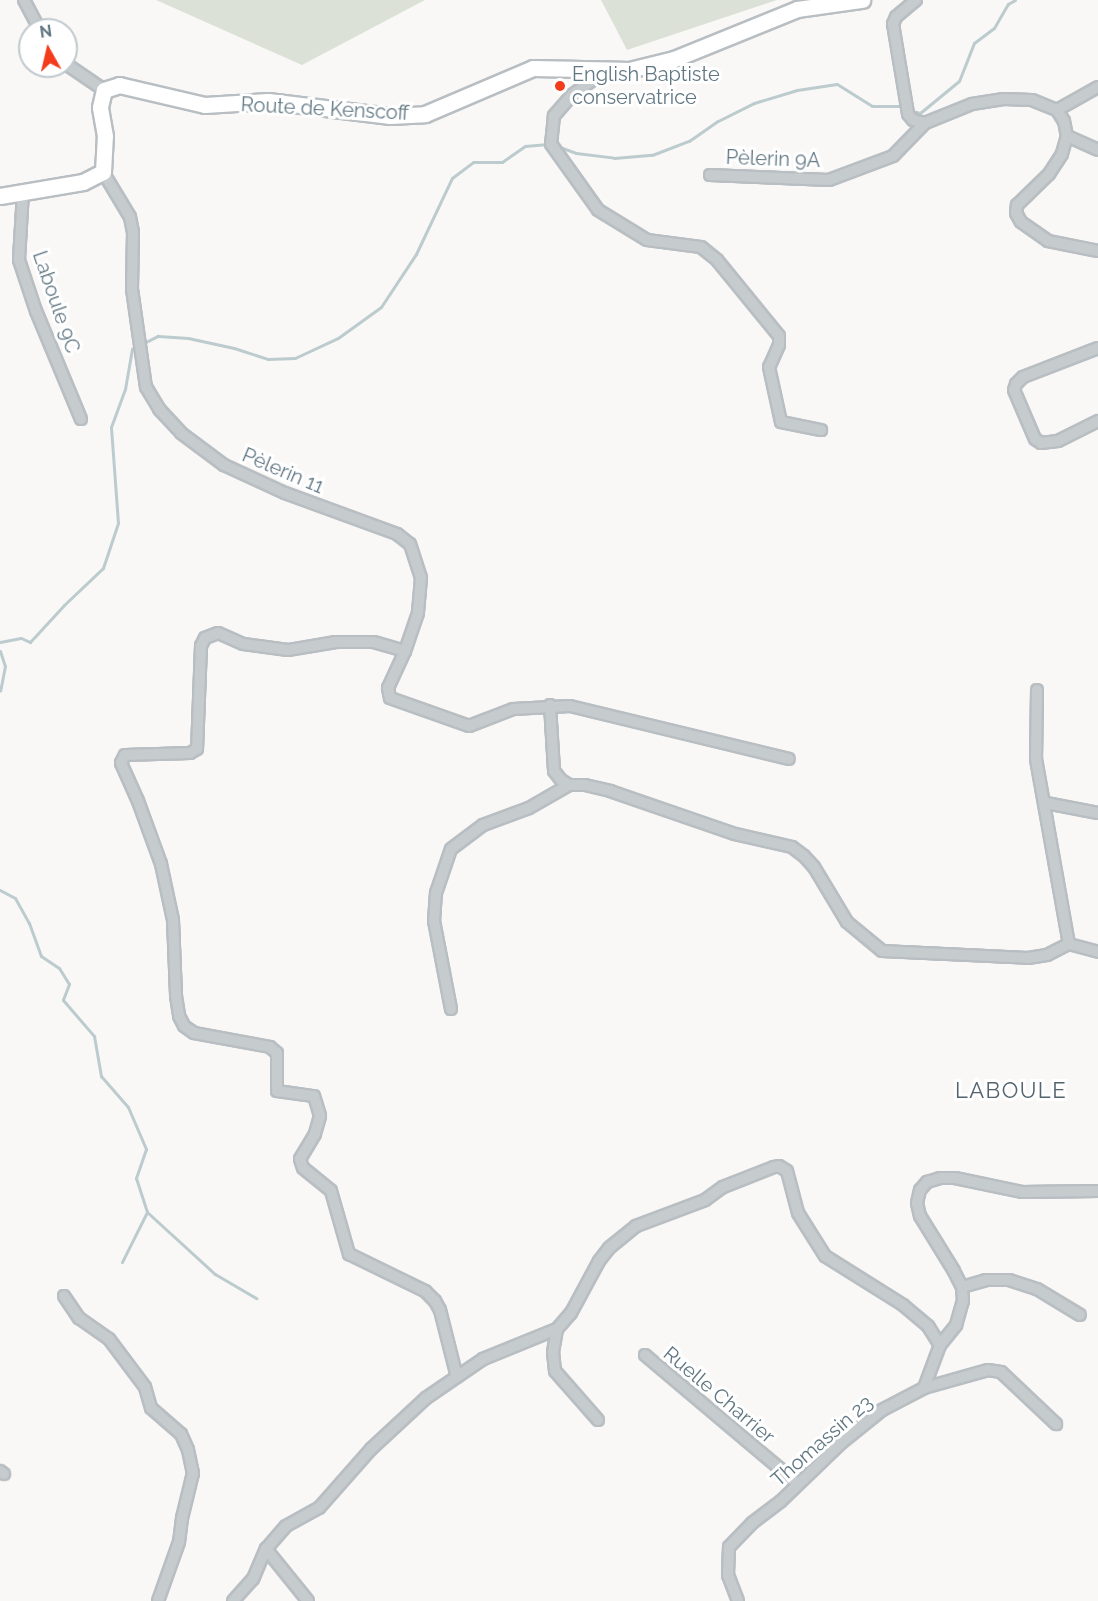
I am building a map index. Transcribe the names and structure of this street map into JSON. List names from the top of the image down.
{
  "streets": {
    "main road": ["Route de Kenscoff"],
    "street": [
      "Pèlerin 9A",
      "Laboule 9C",
      "Pèlerin 11",
      "Ruelle Charrier",
      "Thomassin 23"
    ]
  },
  "crossings": [
    ["Ruelle Charrier", "Thomassin 23"]
  ],
  "districts": ["LABOULE"],
  "places": ["English Baptiste conservatrice"],
  "north": "top"
}
